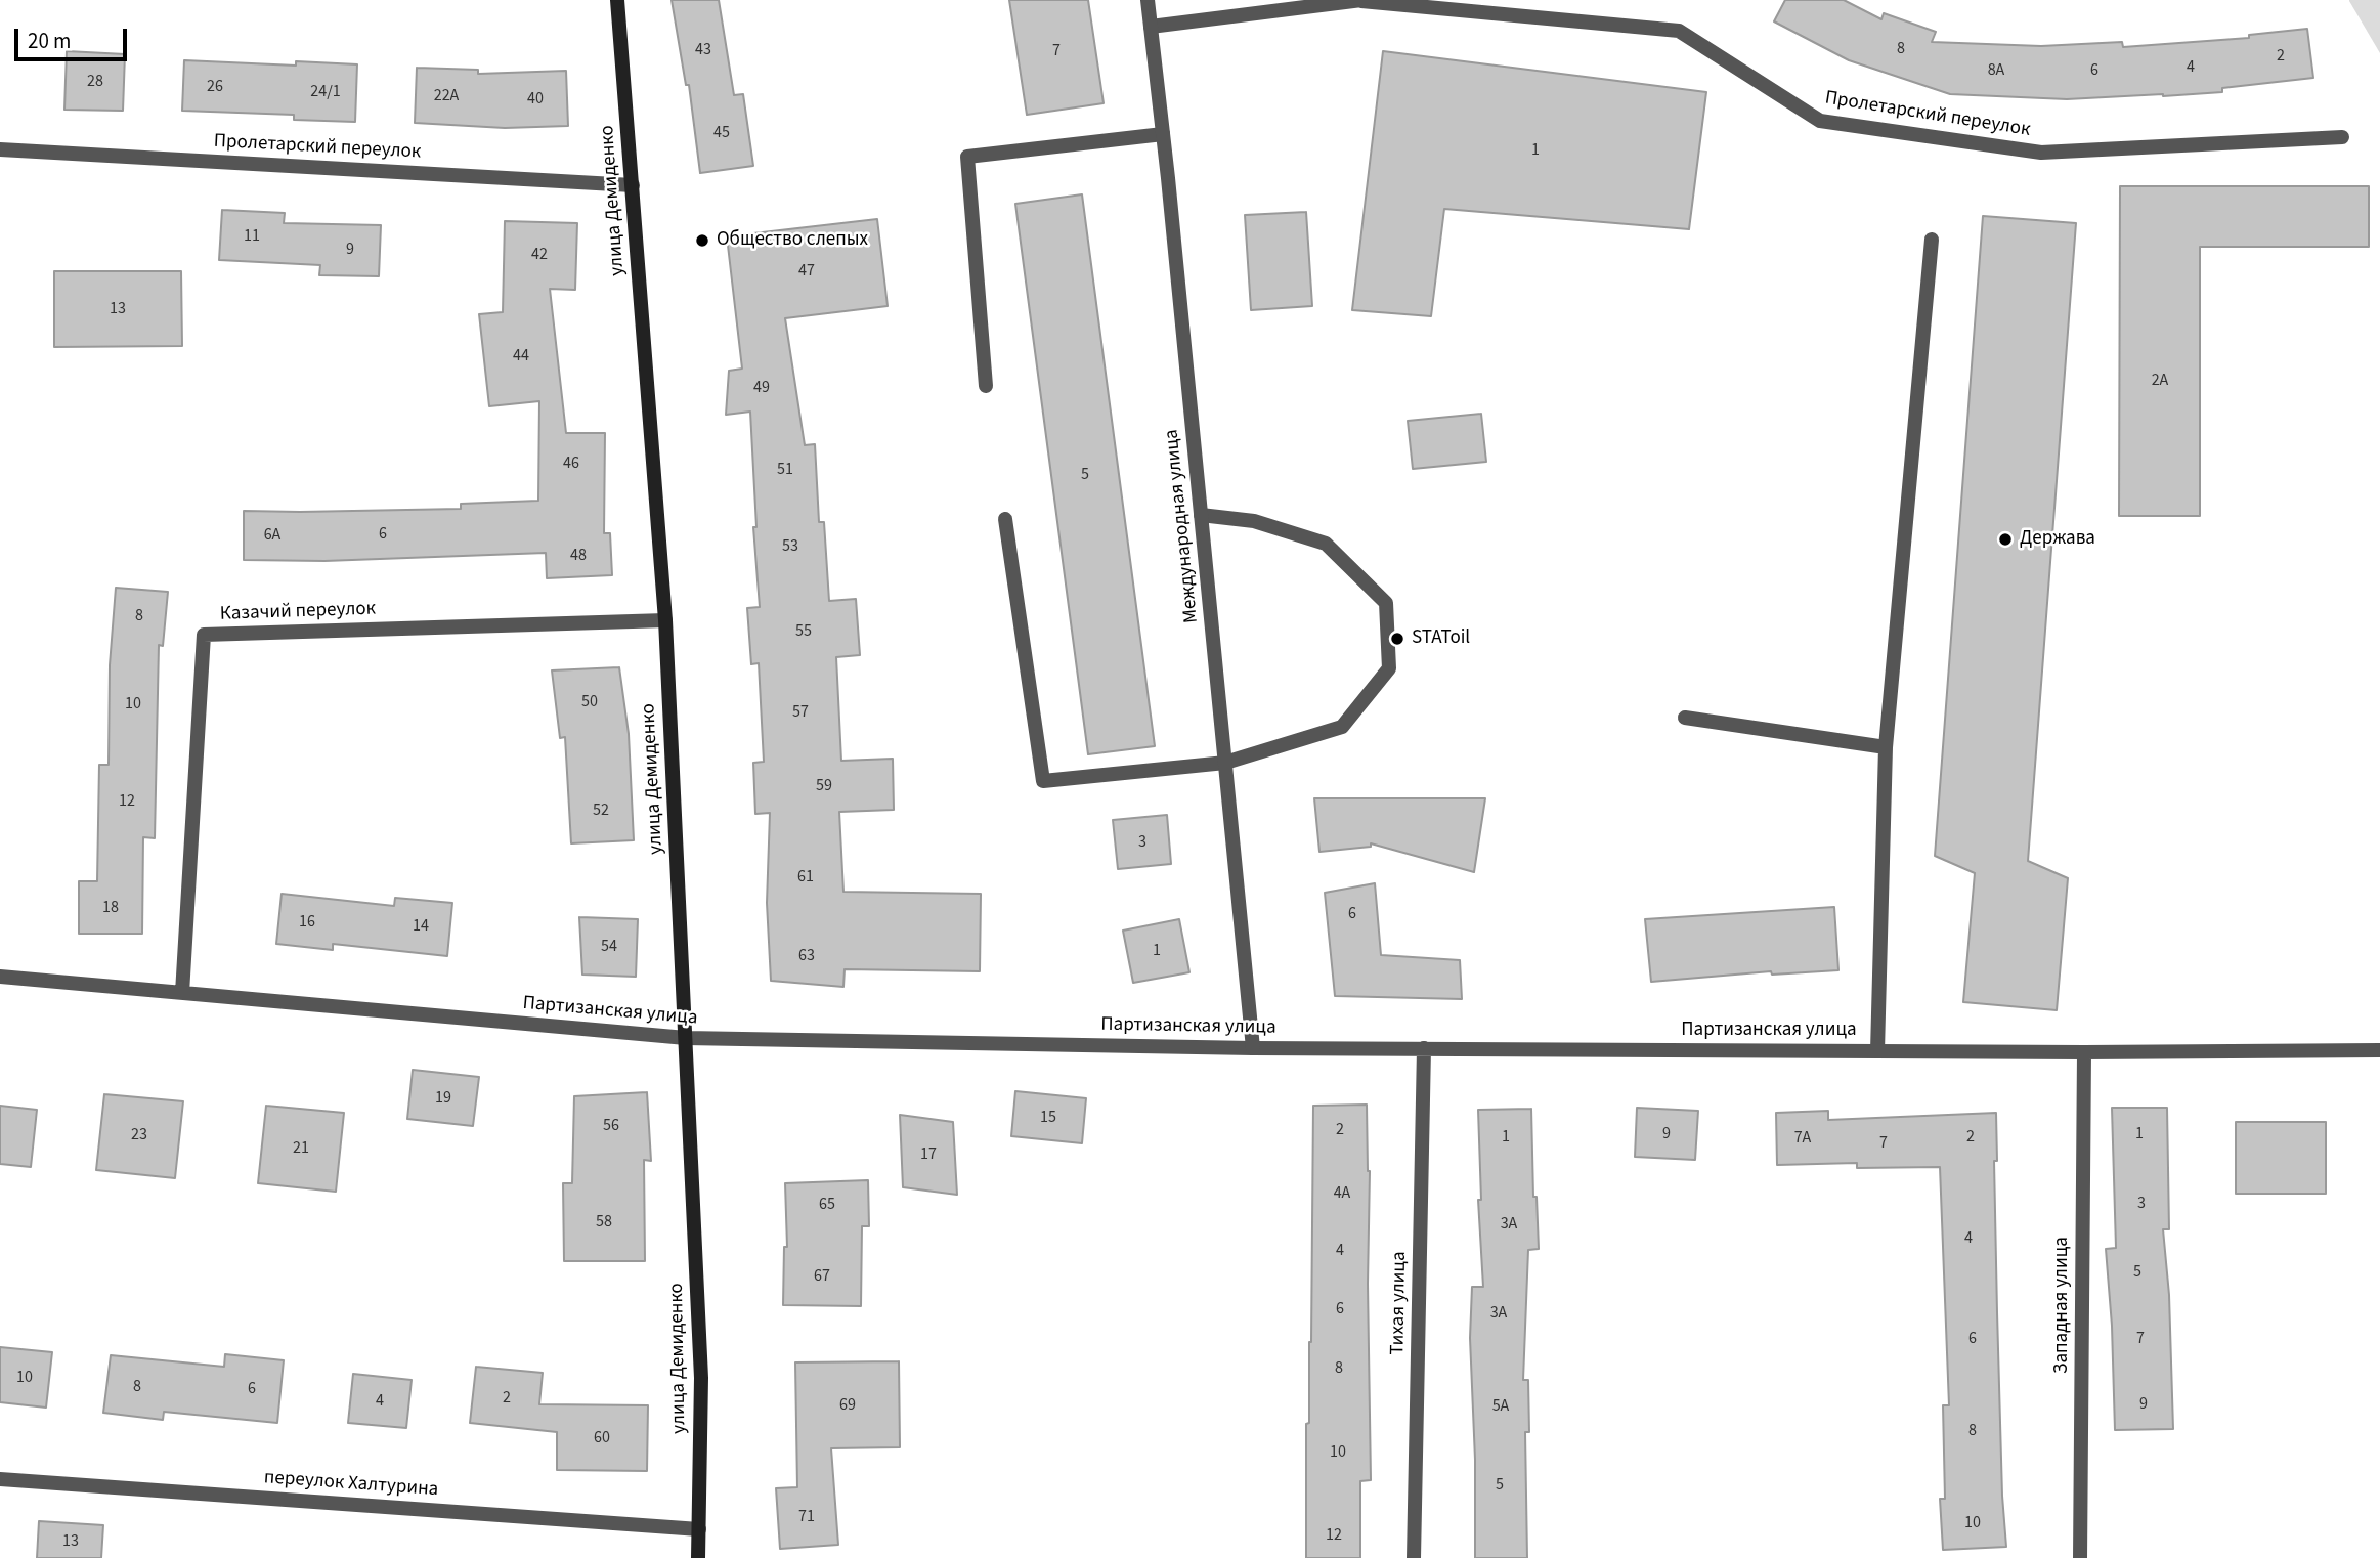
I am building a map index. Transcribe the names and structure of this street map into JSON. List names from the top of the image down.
{
  "streets": {
    "main road": ["улица Демиденко"],
    "street": [
      "Пролетарский переулок",
      "Международная улица",
      "Казачий переулок",
      "Партизанская улица",
      "Тихая улица",
      "Западная улица",
      "переулок Халтурина"
    ]
  },
  "crossings": [
    ["Пролетарский переулок", "улица Демиденко"],
    ["Пролетарский переулок", "Международная улица"],
    ["улица Демиденко", "Казачий переулок"],
    ["улица Демиденко", "Партизанская улица"],
    ["улица Демиденко", "переулок Халтурина"],
    ["Международная улица", "Партизанская улица"],
    ["Казачий переулок", "Партизанская улица"],
    ["Партизанская улица", "Тихая улица"],
    ["Партизанская улица", "Западная улица"]
  ],
  "places": ["Общество слепых", "Держава", "STAToil"],
  "house_numbers": [
    "8",
    "43",
    "7",
    "2",
    "4",
    "8А",
    "6",
    "28",
    "26",
    "24/1",
    "22А",
    "40",
    "45",
    "1",
    "11",
    "9",
    "42",
    "47",
    "13",
    "44",
    "2А",
    "49",
    "46",
    "51",
    "5",
    "6",
    "6А",
    "53",
    "48",
    "8",
    "55",
    "50",
    "10",
    "57",
    "59",
    "12",
    "52",
    "3",
    "61",
    "18",
    "6",
    "16",
    "14",
    "54",
    "1",
    "63",
    "19",
    "15",
    "56",
    "2",
    "9",
    "1",
    "23",
    "1",
    "2",
    "7А",
    "7",
    "21",
    "17",
    "4А",
    "3",
    "65",
    "58",
    "3А",
    "4",
    "4",
    "5",
    "67",
    "6",
    "3А",
    "6",
    "7",
    "8",
    "10",
    "8",
    "6",
    "2",
    "4",
    "9",
    "69",
    "5А",
    "8",
    "60",
    "10",
    "5",
    "71",
    "10",
    "12",
    "13"
  ],
  "scale_bar": "20 m"
}
